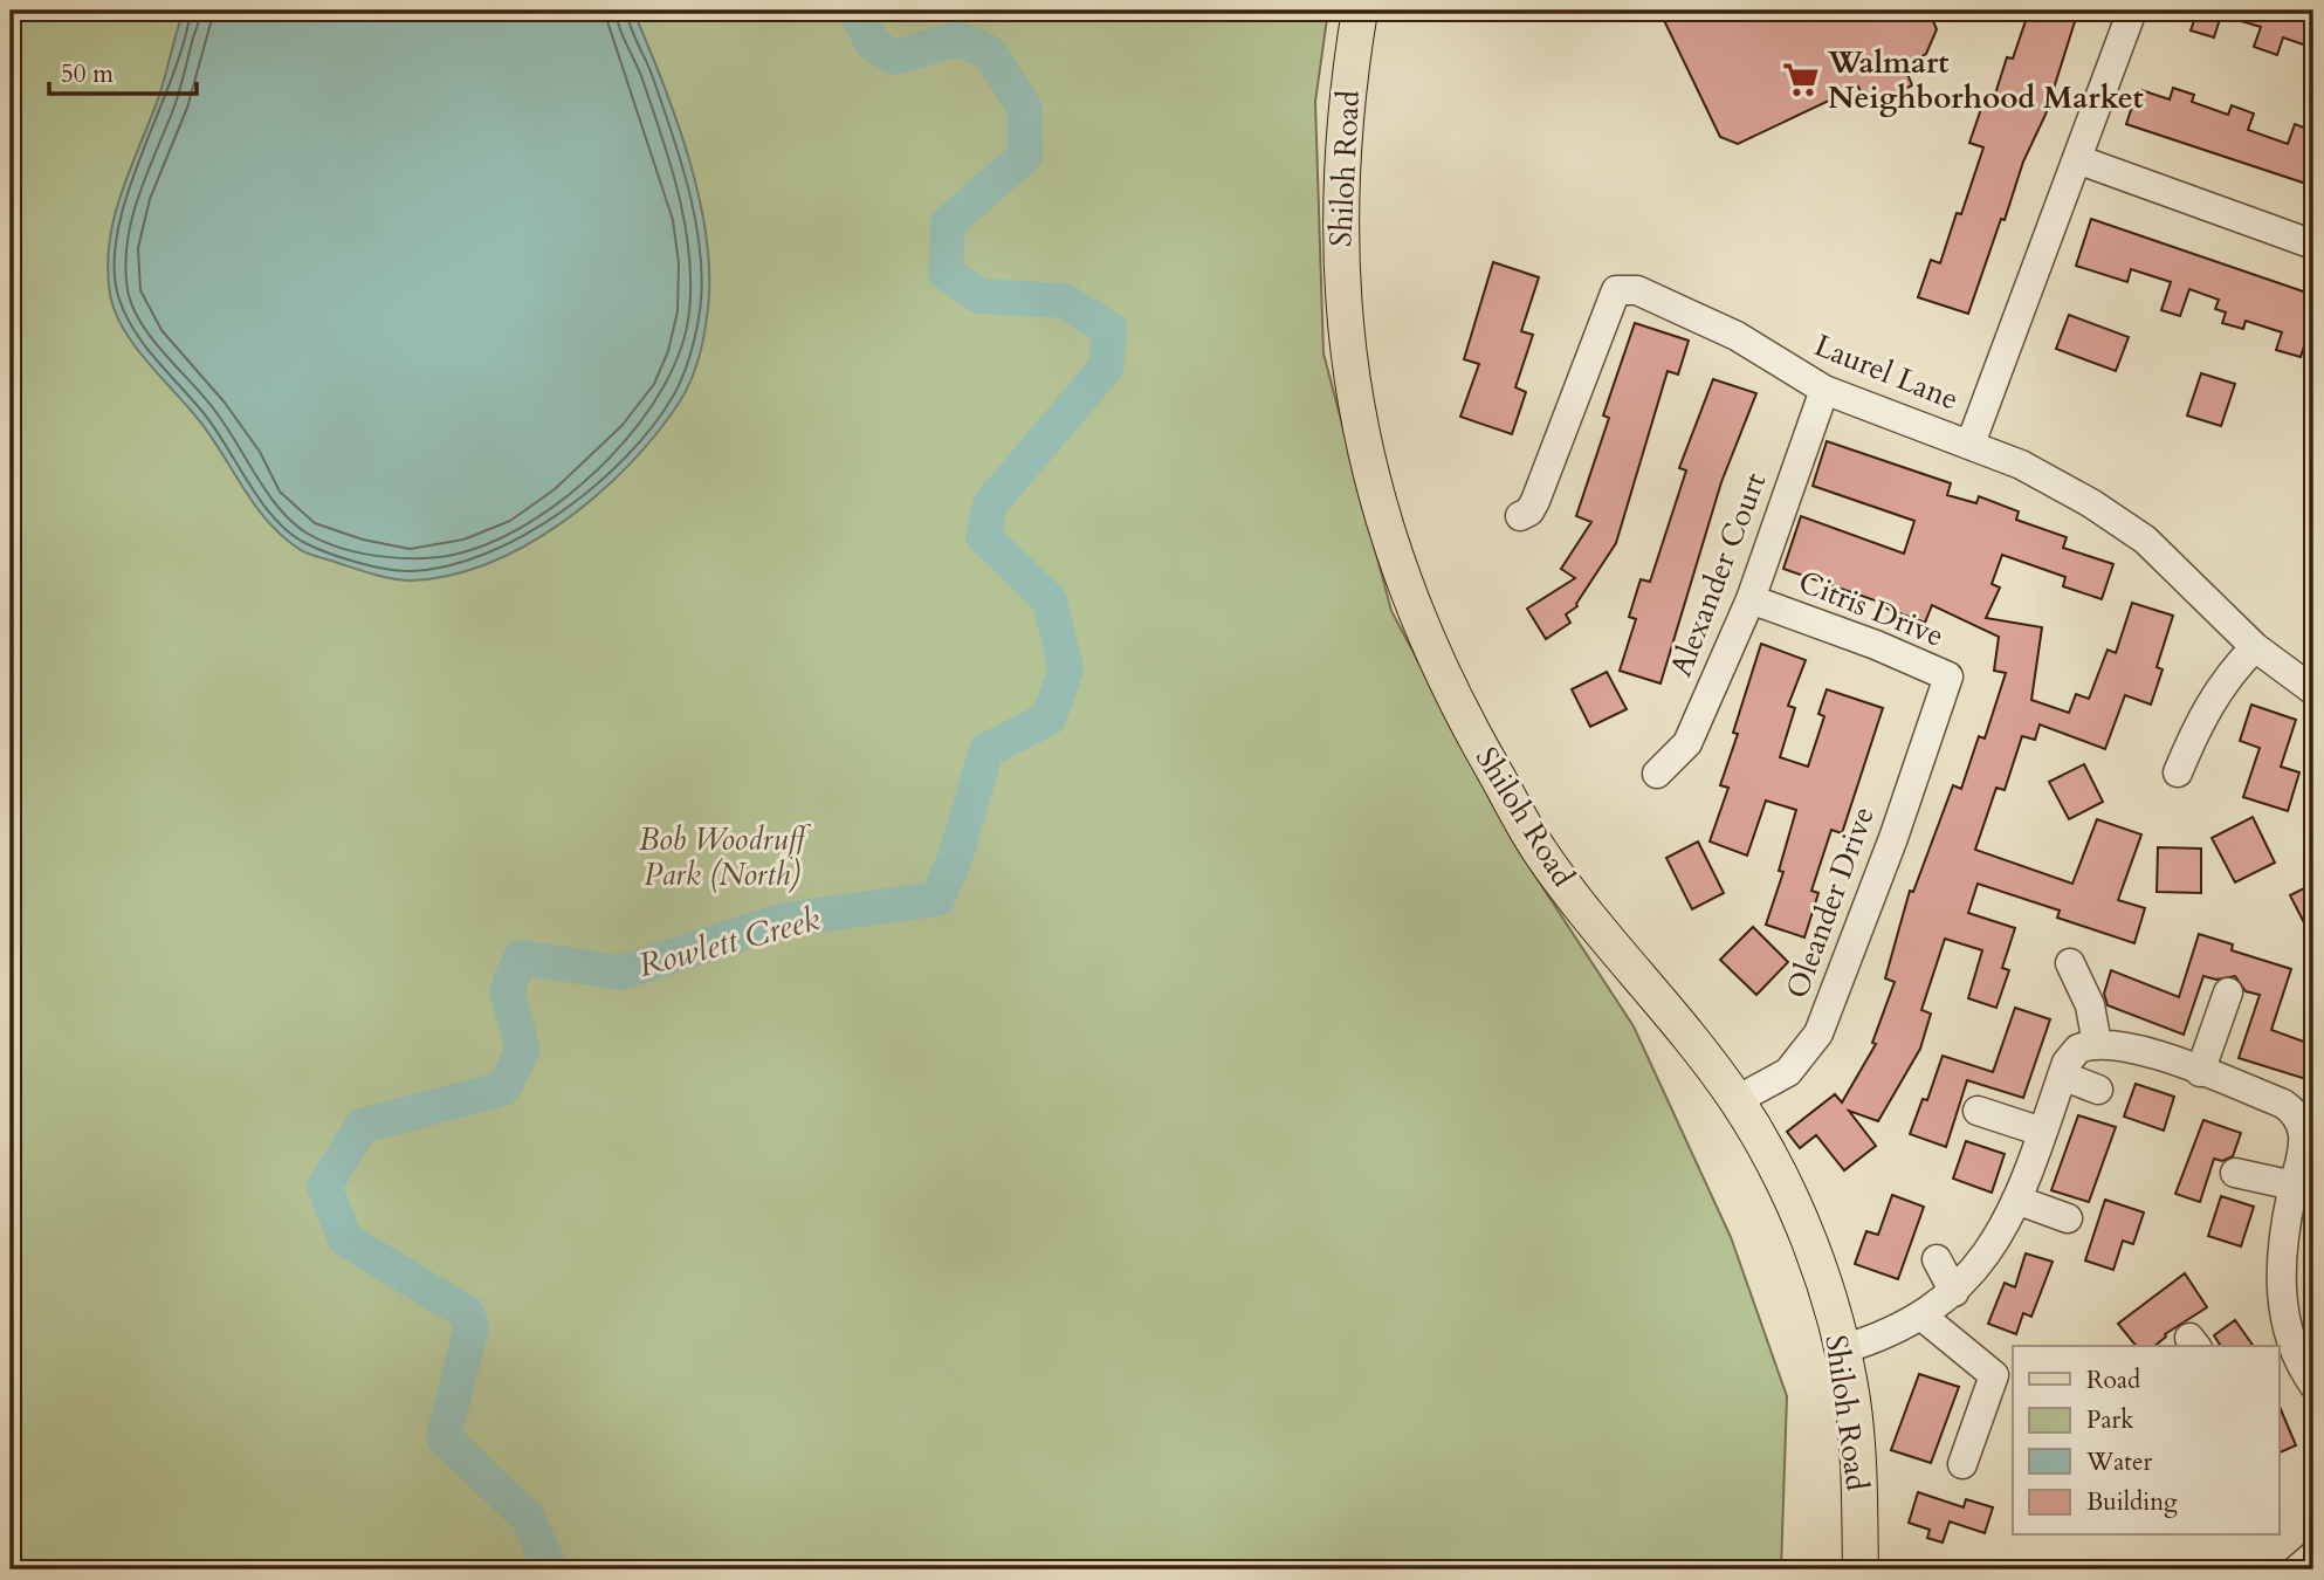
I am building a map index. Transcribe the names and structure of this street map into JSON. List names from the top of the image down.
{
  "streets": {
    "main road": ["Shiloh Road"],
    "street": [
      "Laurel Lane",
      "Alexander Court",
      "Citris Drive",
      "Oleander Drive"
    ]
  },
  "crossings": [
    ["Shiloh Road", "Oleander Drive"],
    ["Laurel Lane", "Alexander Court"],
    ["Alexander Court", "Citris Drive"],
    ["Citris Drive", "Oleander Drive"]
  ],
  "water": ["Rowlett Creek"],
  "parks": ["Bob Woodruff Park (North)"],
  "places": {
    "supermarket": ["Walmart Neighborhood Market"]
  },
  "legend": [
    "Road",
    "Park",
    "Water",
    "Building"
  ],
  "scale_bar": "50 m"
}
